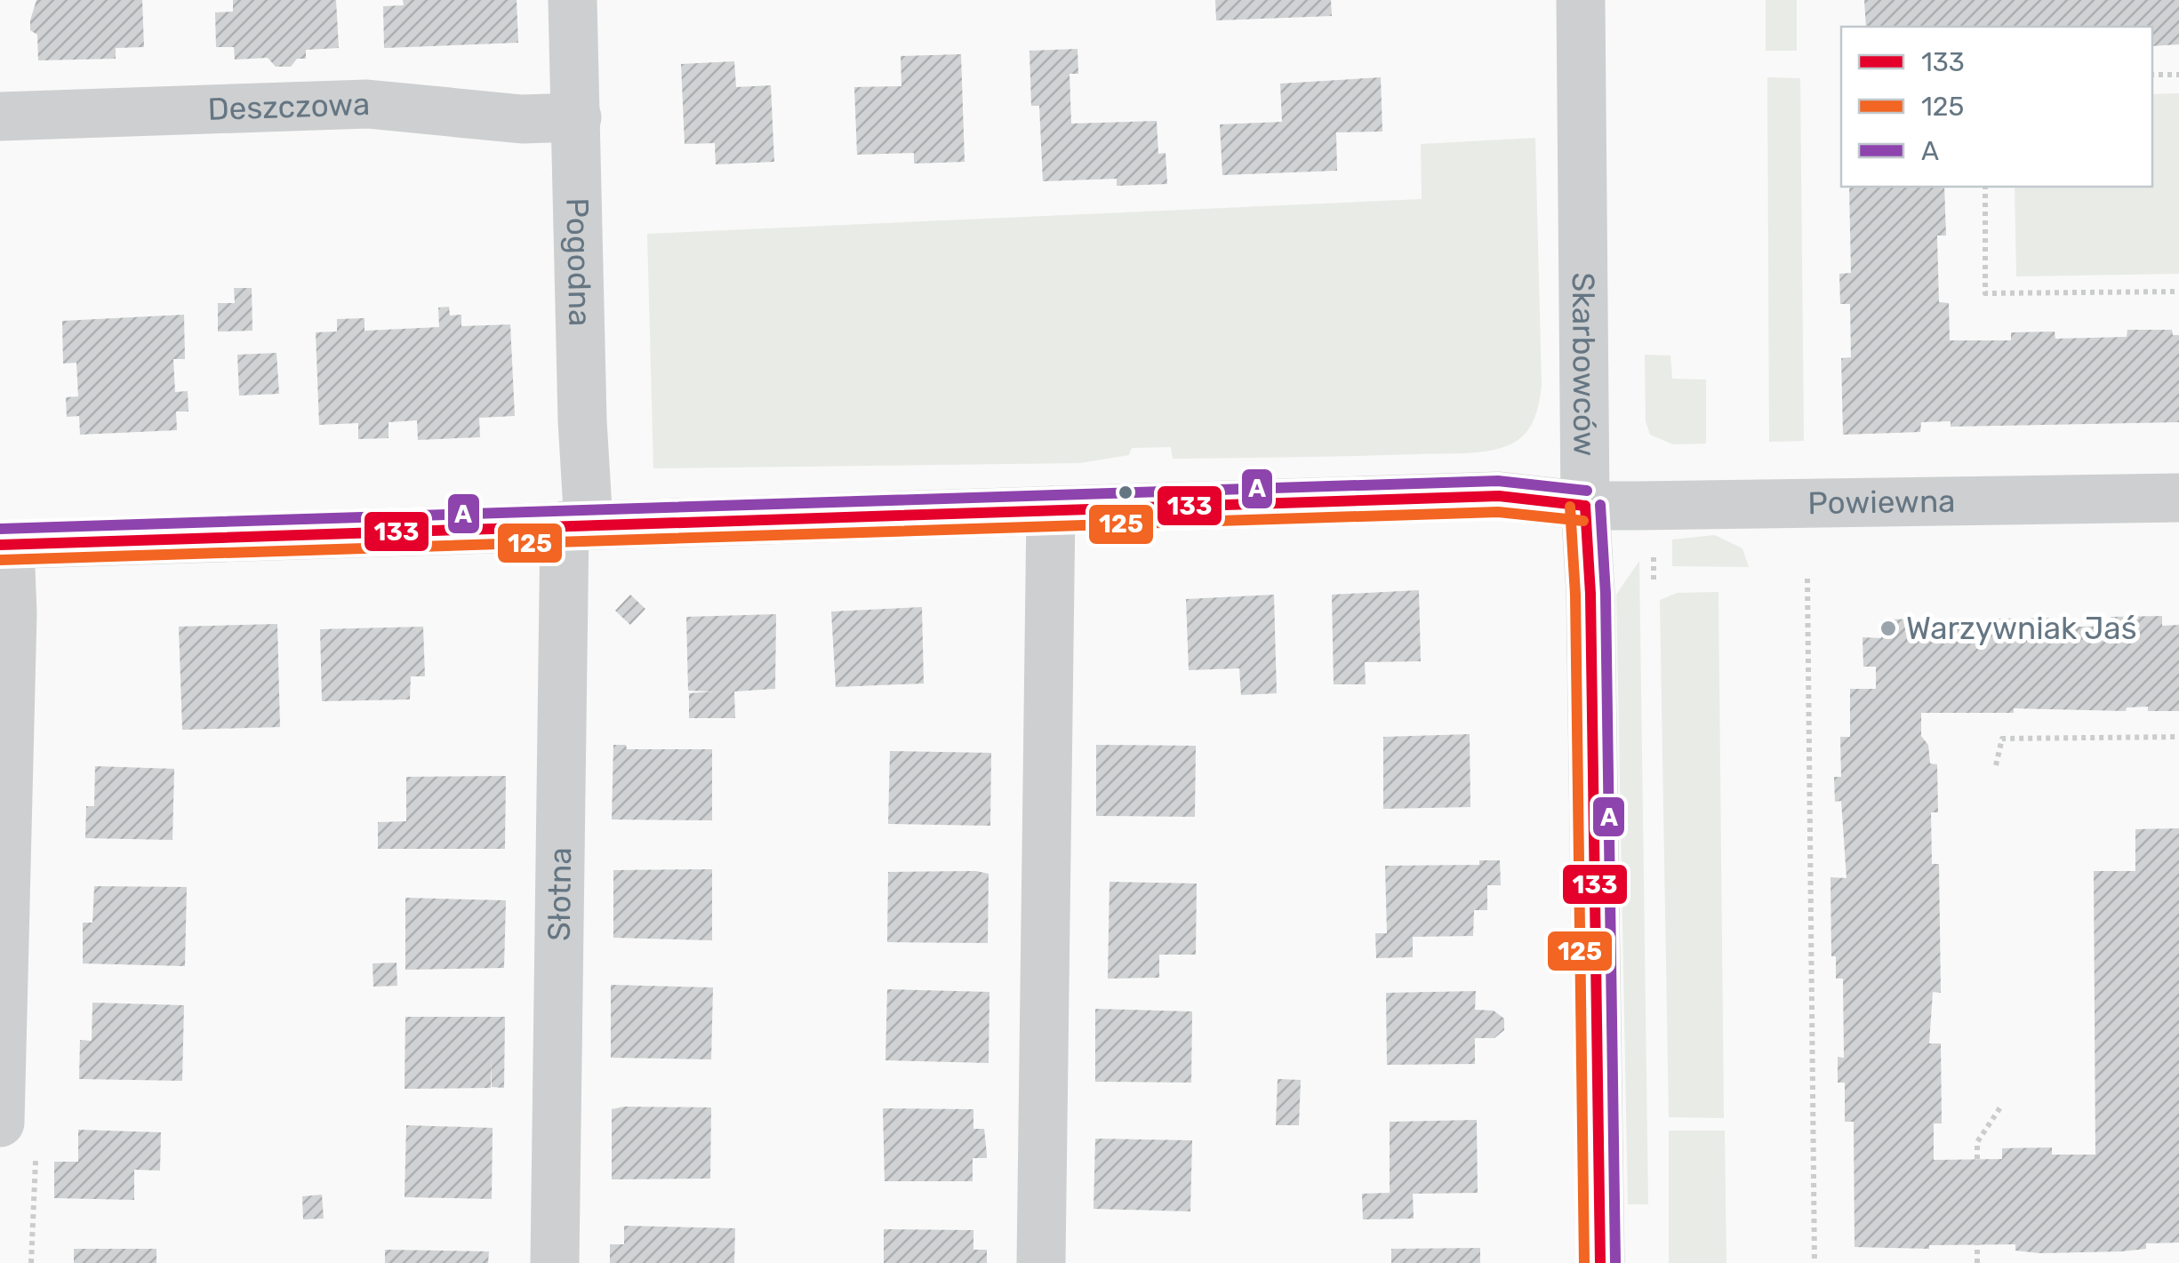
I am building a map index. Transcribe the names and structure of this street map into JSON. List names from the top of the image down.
{
  "streets": {
    "street": [
      "Deszczowa",
      "Pogodna",
      "Skarbowców",
      "Powiewna",
      "Słotna"
    ]
  },
  "crossings": [
    ["Deszczowa", "Pogodna"],
    ["Pogodna", "Powiewna"],
    ["Pogodna", "Słotna"],
    ["Skarbowców", "Powiewna"],
    ["Powiewna", "Słotna"]
  ],
  "places": ["Warzywniak Jaś"],
  "lines": ["transit line A", "transit line 133", "transit line 125"],
  "legend": ["133", "125", "A"]
}
